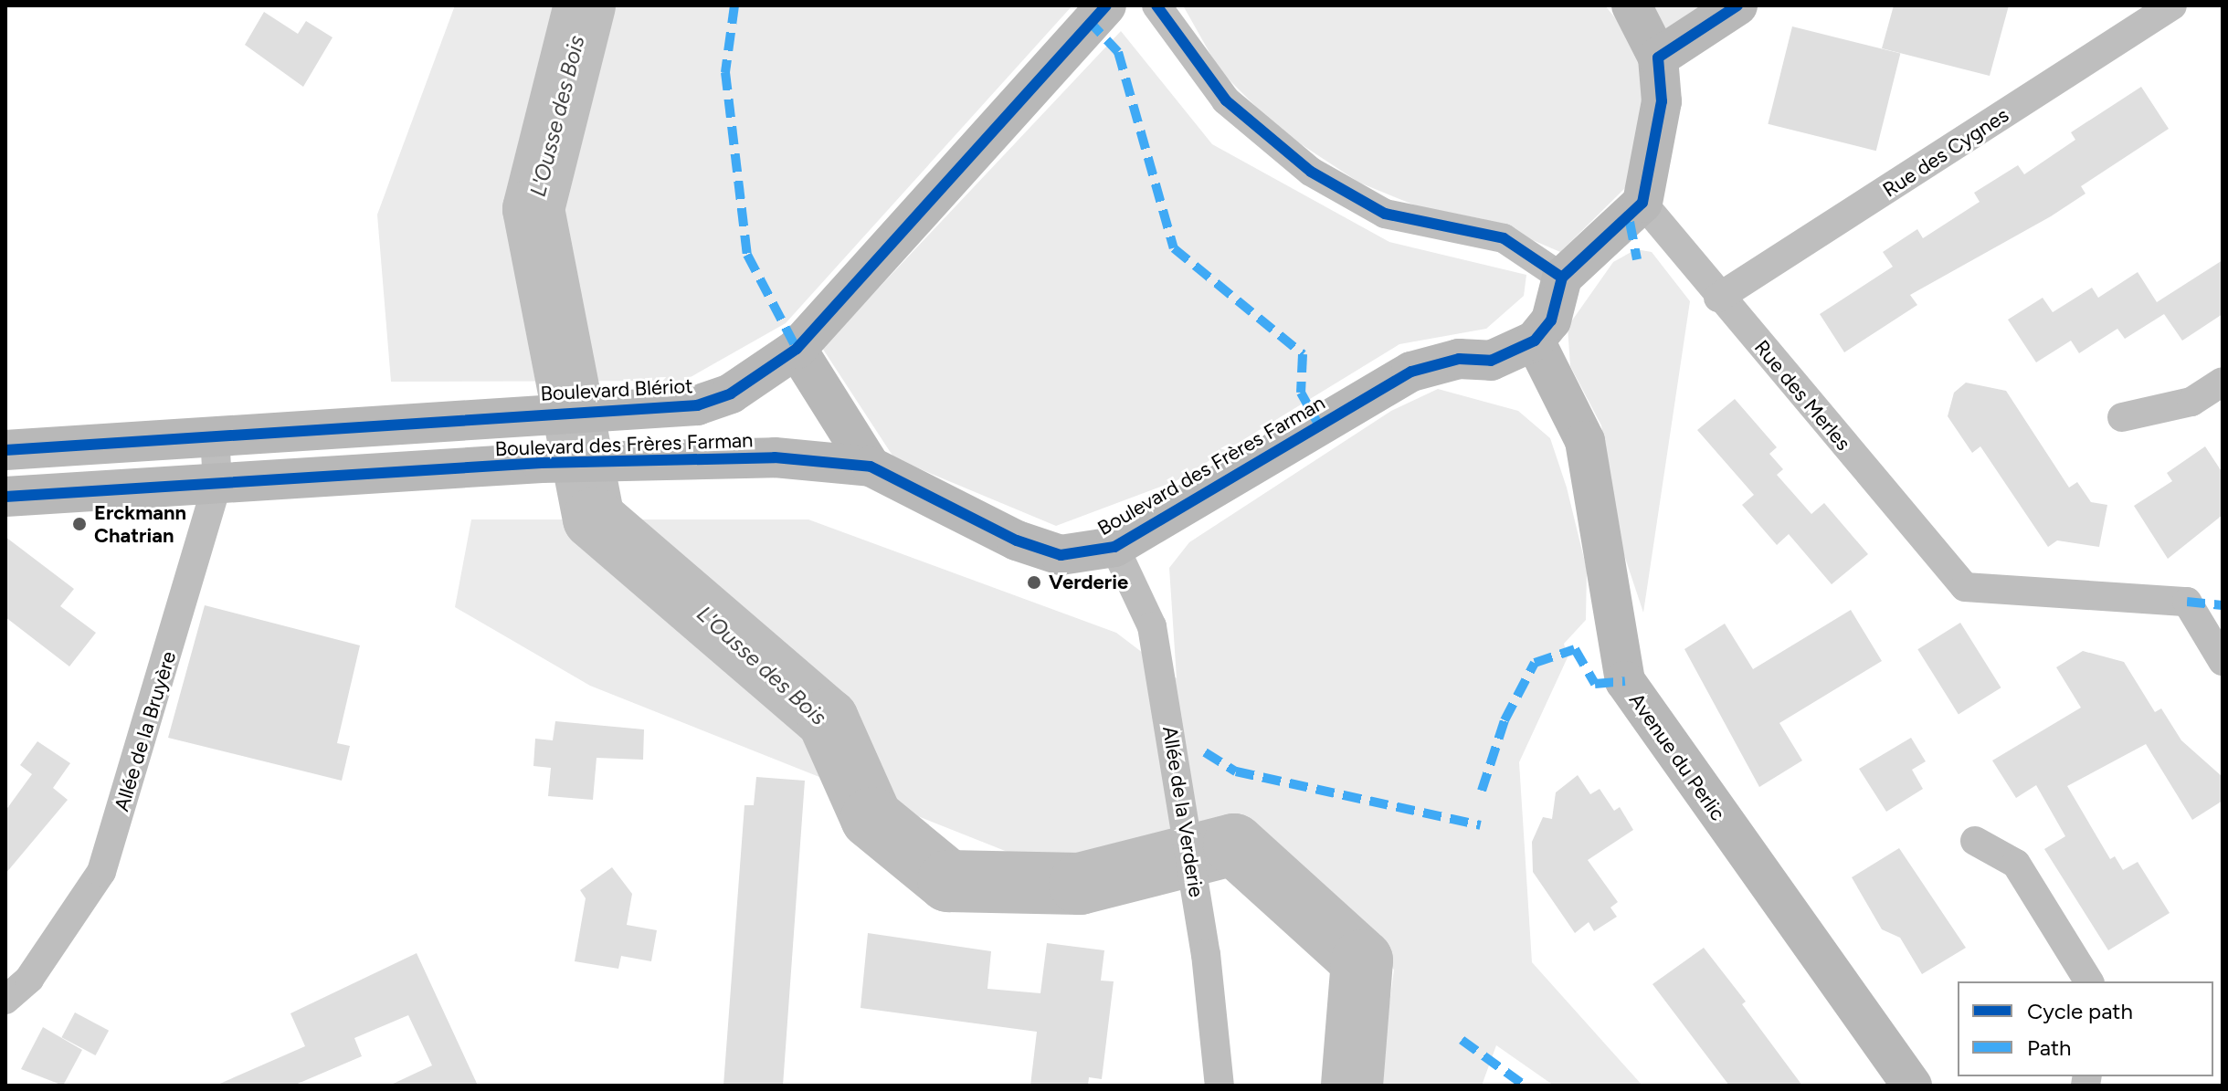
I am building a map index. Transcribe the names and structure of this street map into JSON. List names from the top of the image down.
{
  "streets": {
    "street": [
      "Rue des Cygnes",
      "Boulevard Blériot",
      "Rue des Merles",
      "Boulevard des Frères Farman",
      "Allée de la Bruyère",
      "Avenue du Perlic",
      "Allée de la Verderie"
    ]
  },
  "crossings": [
    ["Rue des Cygnes", "Rue des Merles"],
    ["Boulevard Blériot", "Allée de la Bruyère"],
    ["Boulevard des Frères Farman", "Allée de la Bruyère"],
    ["Boulevard des Frères Farman", "Avenue du Perlic"],
    ["Boulevard des Frères Farman", "Allée de la Verderie"]
  ],
  "water": ["L'Ousse des Bois"],
  "places": ["Erckmann Chatrian", "Verderie"],
  "legend": ["Cycle path", "Path"]
}
